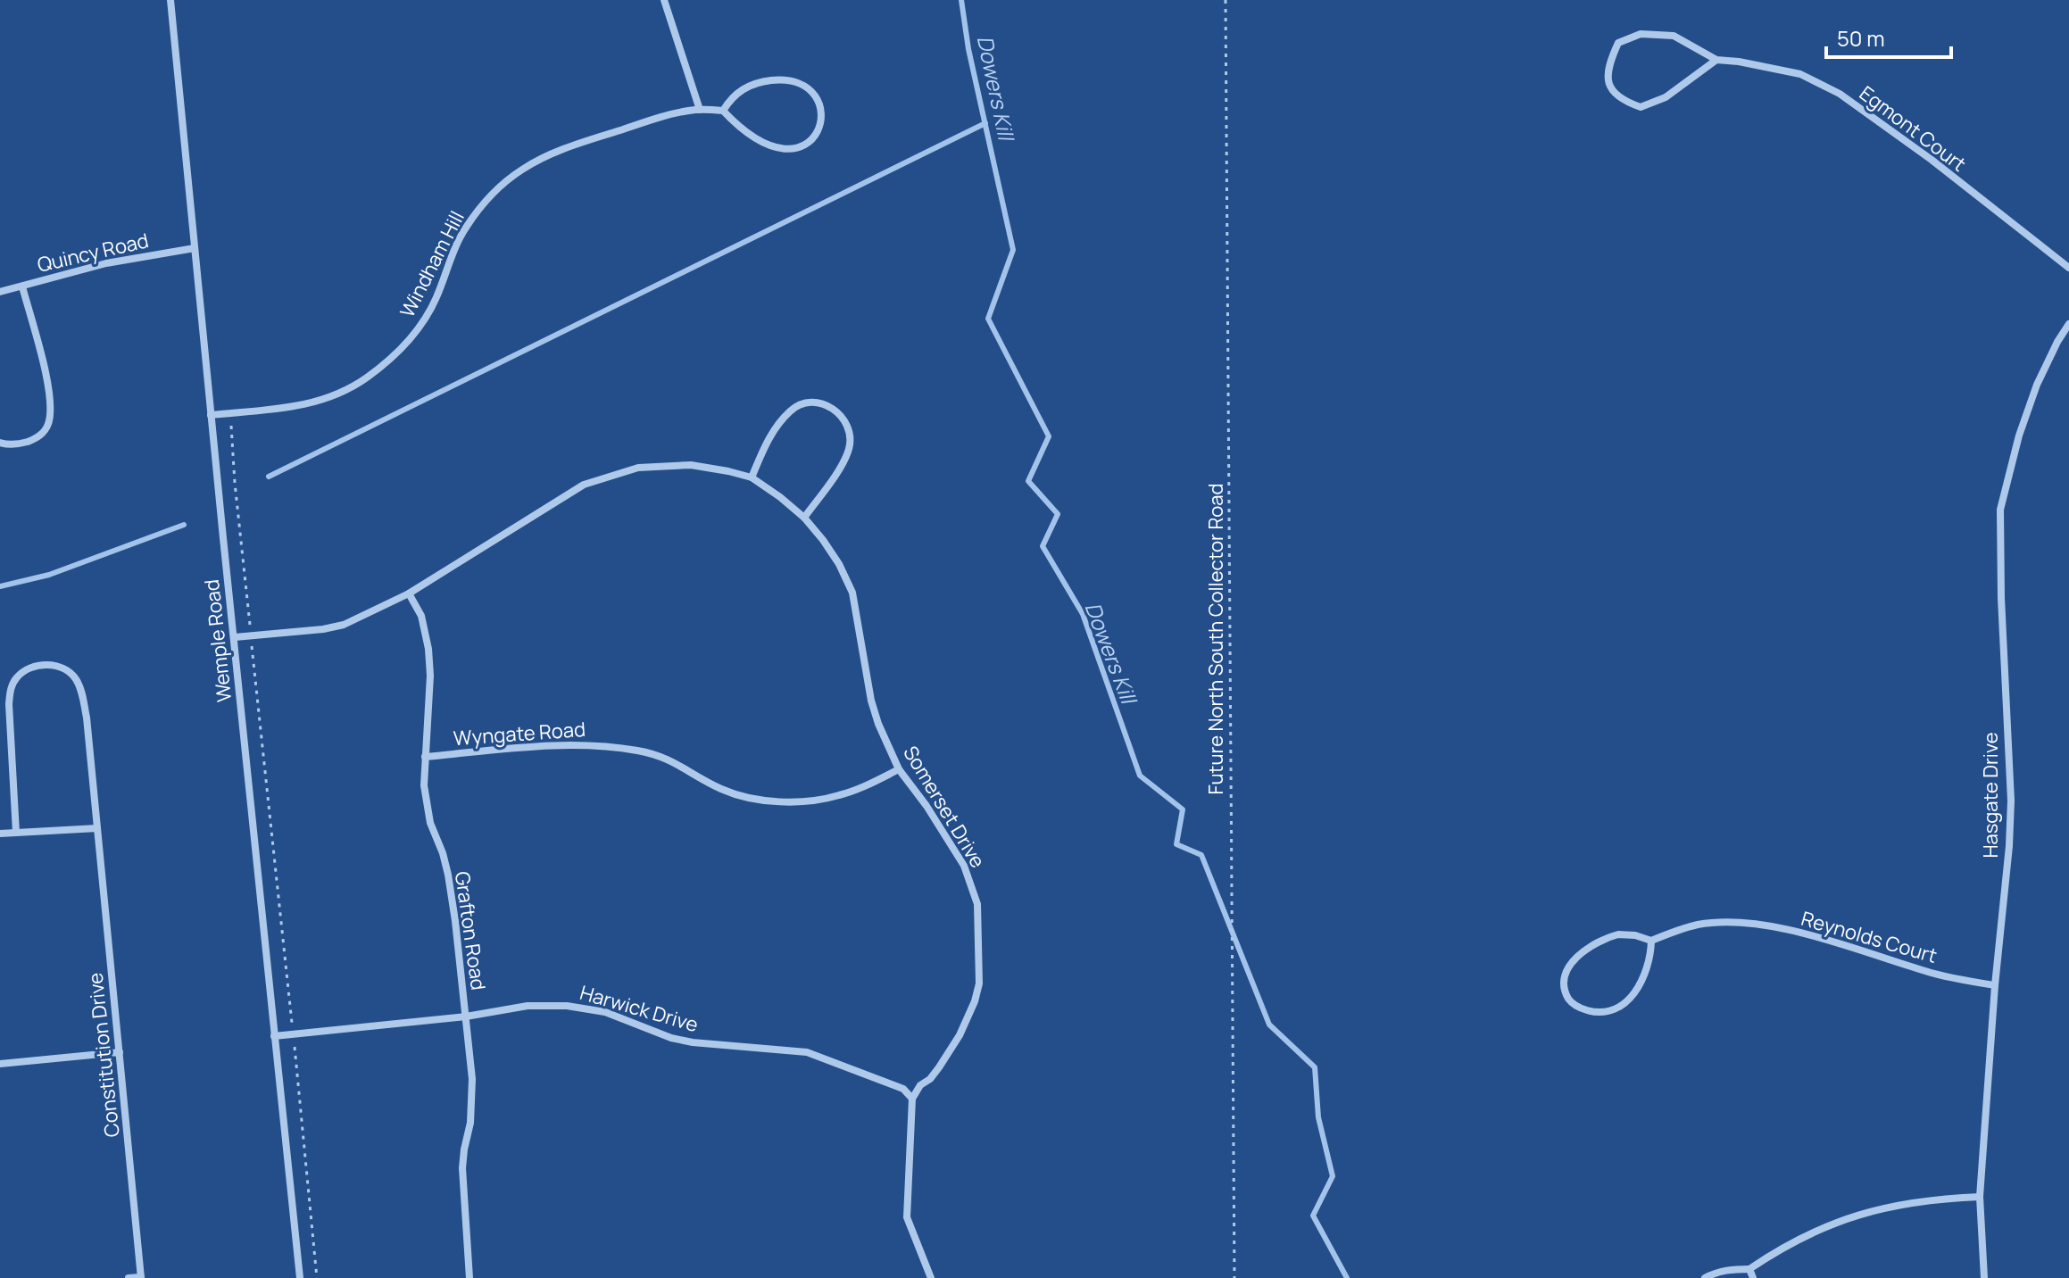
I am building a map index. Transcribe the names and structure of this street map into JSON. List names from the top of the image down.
{
  "streets": {
    "street": [
      "Egmont Court",
      "Quincy Road",
      "Windham Hill",
      "Wemple Road",
      "Wyngate Road",
      "Hasgate Drive",
      "Somerset Drive",
      "Grafton Road",
      "Reynolds Court",
      "Harwick Drive",
      "Constitution Drive"
    ],
    "path": ["Future North South Collector Road"]
  },
  "crossings": [
    ["Quincy Road", "Wemple Road"],
    ["Windham Hill", "Wemple Road"],
    ["Wemple Road", "Somerset Drive"],
    ["Wemple Road", "Harwick Drive"],
    ["Wyngate Road", "Somerset Drive"],
    ["Wyngate Road", "Grafton Road"],
    ["Hasgate Drive", "Reynolds Court"],
    ["Somerset Drive", "Grafton Road"],
    ["Somerset Drive", "Harwick Drive"],
    ["Grafton Road", "Harwick Drive"]
  ],
  "water": ["Dowers Kill"],
  "scale_bar": "50 m"
}
